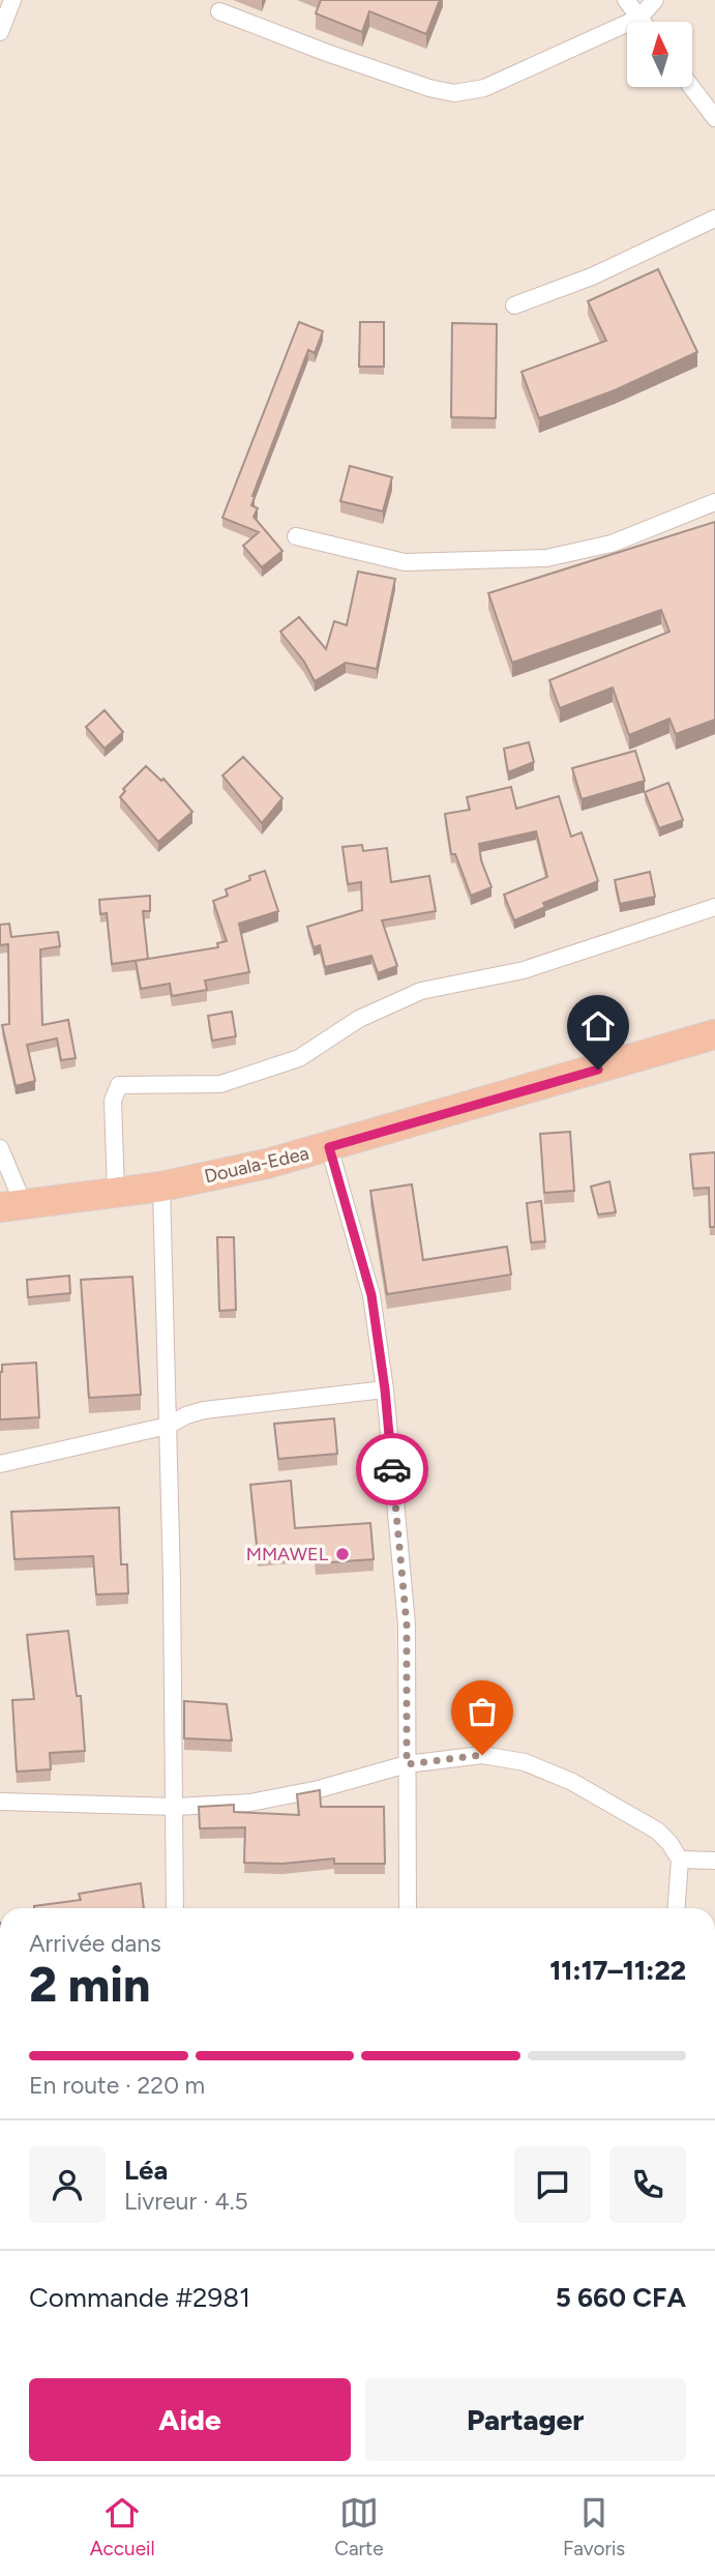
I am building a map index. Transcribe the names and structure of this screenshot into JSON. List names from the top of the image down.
{
  "streets": {
    "highway": ["Douala-Edea"]
  },
  "places": ["MMAWEL"],
  "north": "top",
  "page": {
    "heading": ["2 min", "Arrivée dans", "11:17–11:22"],
    "panel": [
      "Léa",
      "Livreur · 4.5",
      "Commande #2981",
      "5 660 CFA"
    ],
    "bar": "En route · 220 m",
    "buttons": ["Aide", "Partager"],
    "tabs": ["Accueil", "Carte", "Favoris"]
  }
}
